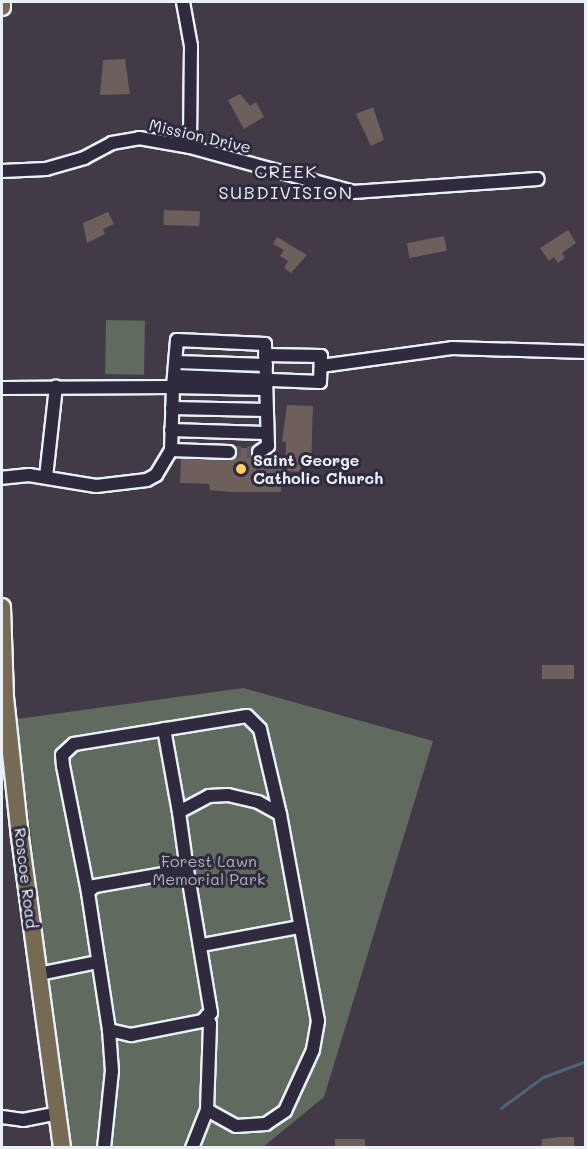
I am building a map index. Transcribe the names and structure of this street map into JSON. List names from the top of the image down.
{
  "streets": {
    "main road": ["Roscoe Road"],
    "street": ["Mission Drive"]
  },
  "districts": ["CREEK SUBDIVISION"],
  "parks": ["Forest Lawn Memorial Park"],
  "places": ["Saint George Catholic Church"]
}
